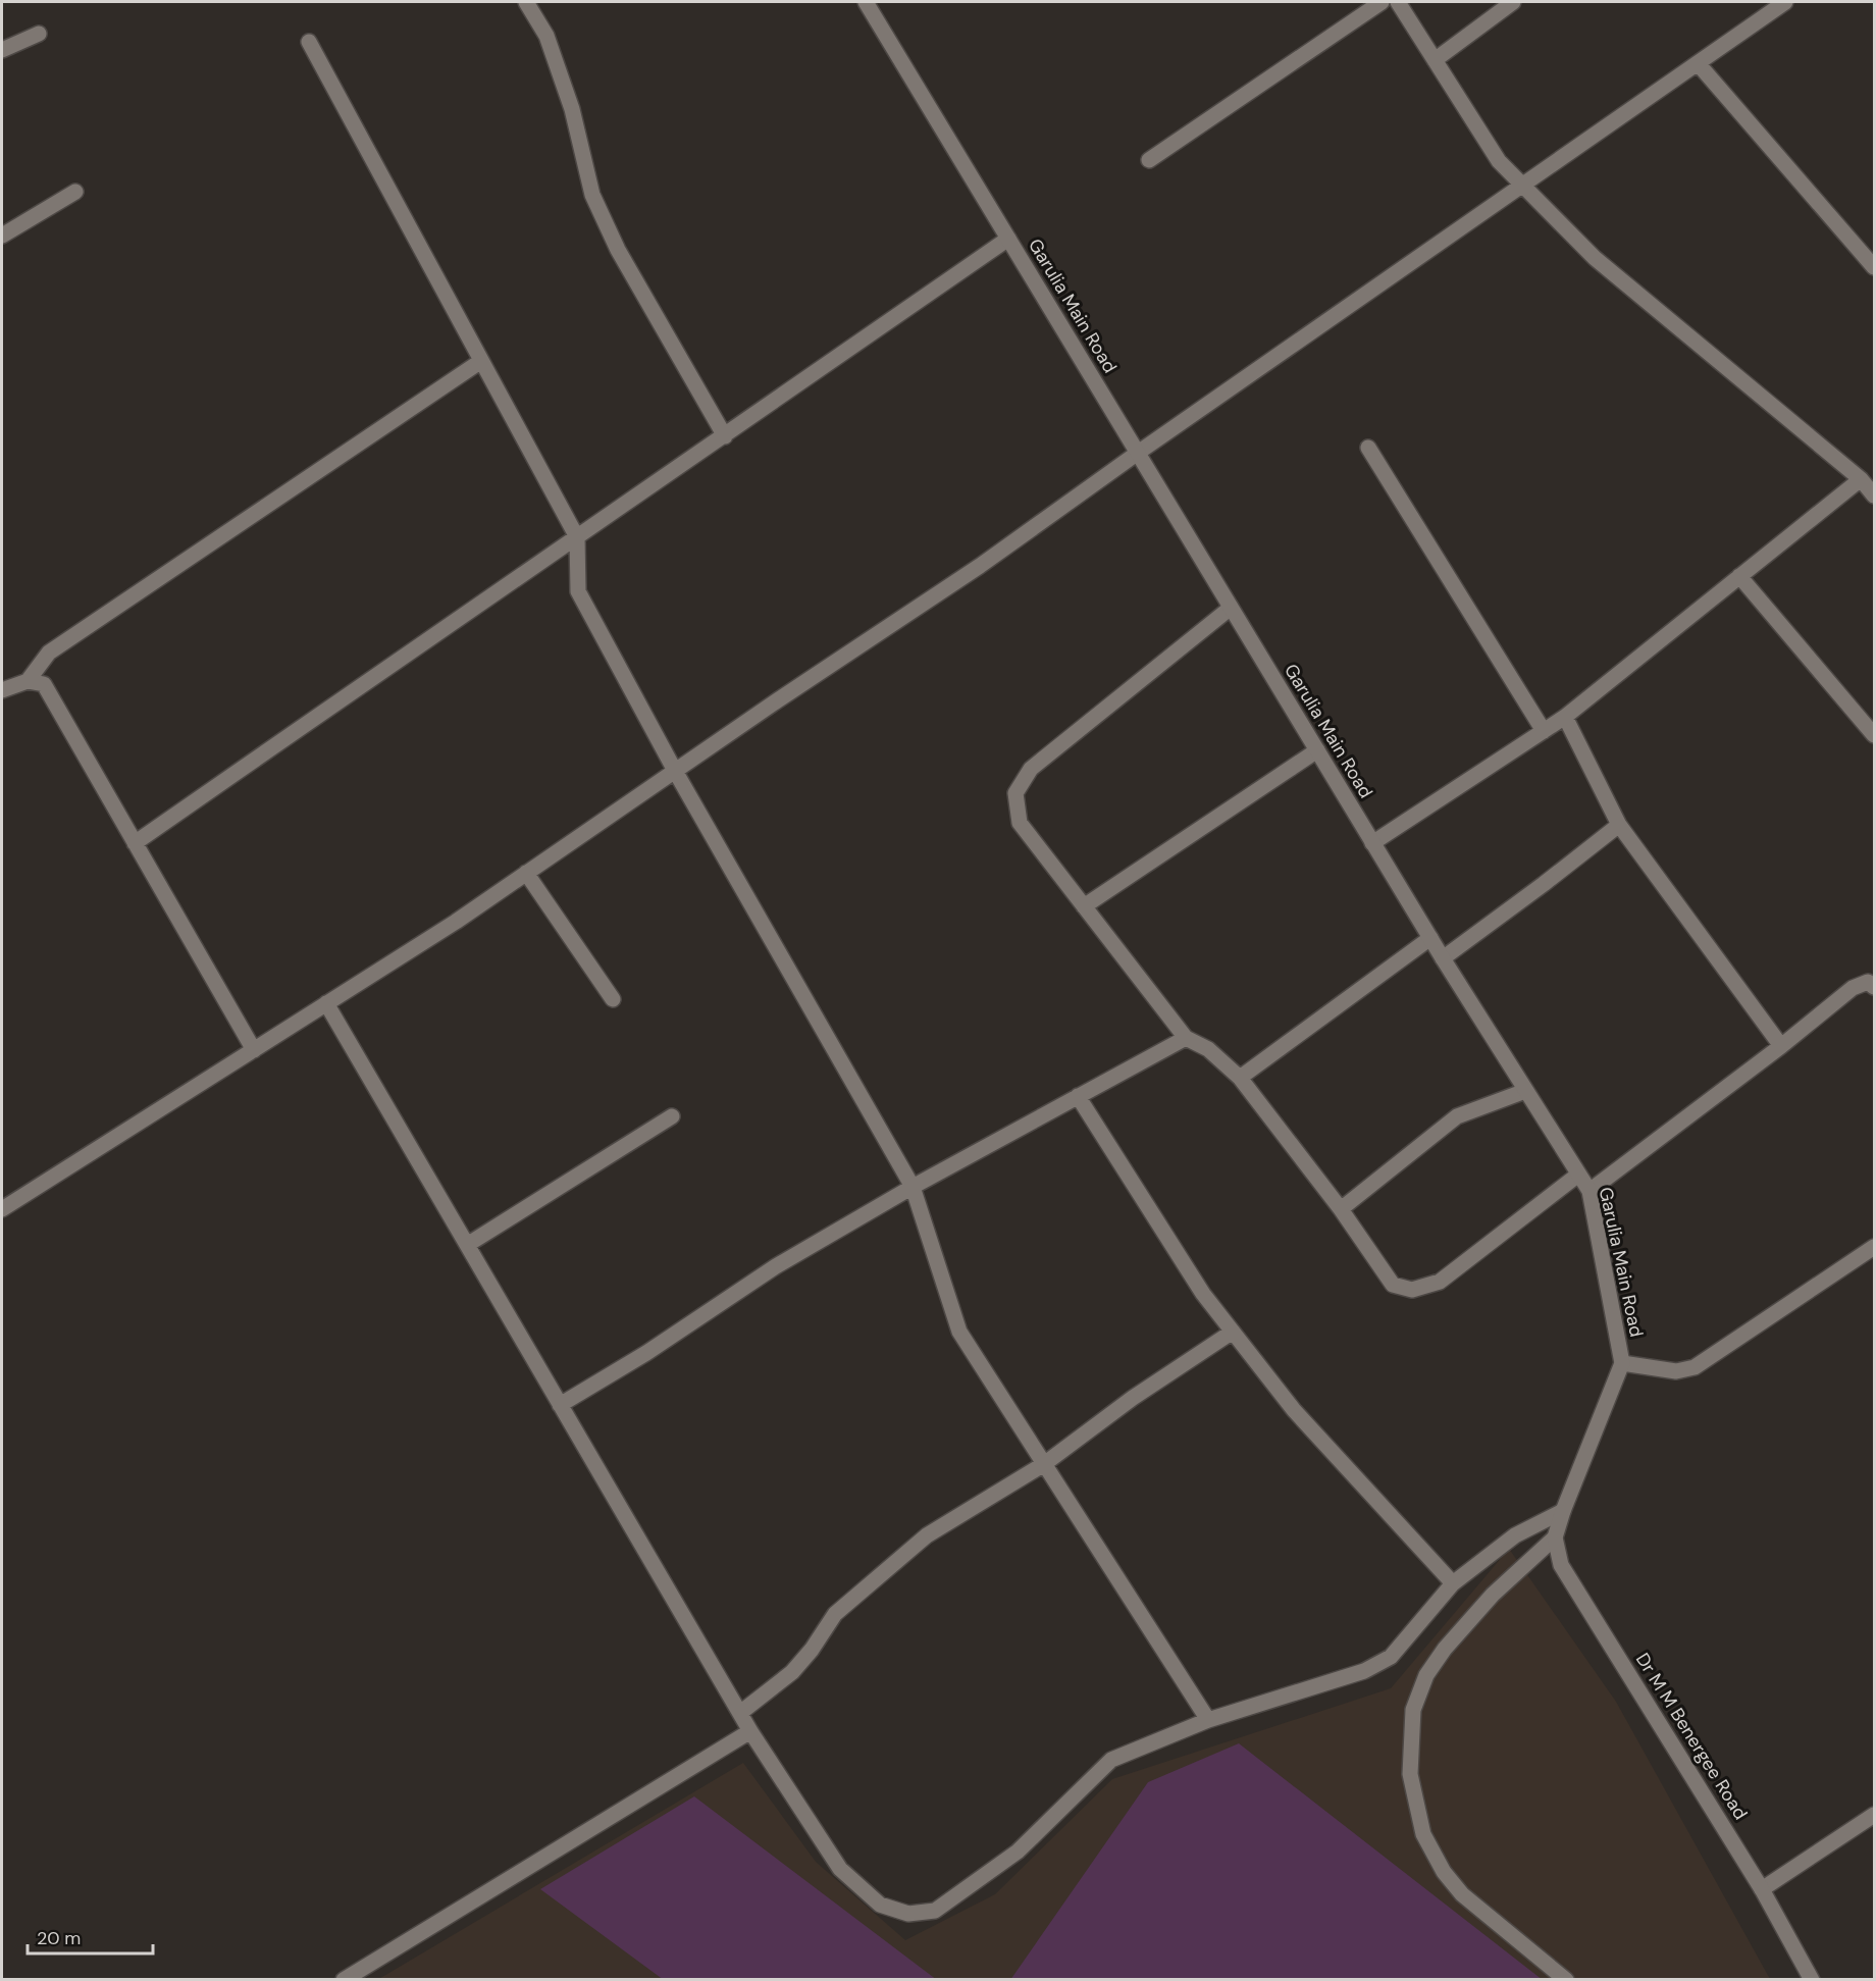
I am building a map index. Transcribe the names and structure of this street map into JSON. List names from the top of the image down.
{
  "streets": {
    "street": ["Garulia Main Road", "Dr M M Benergee Road"]
  },
  "scale_bar": "20 m"
}
